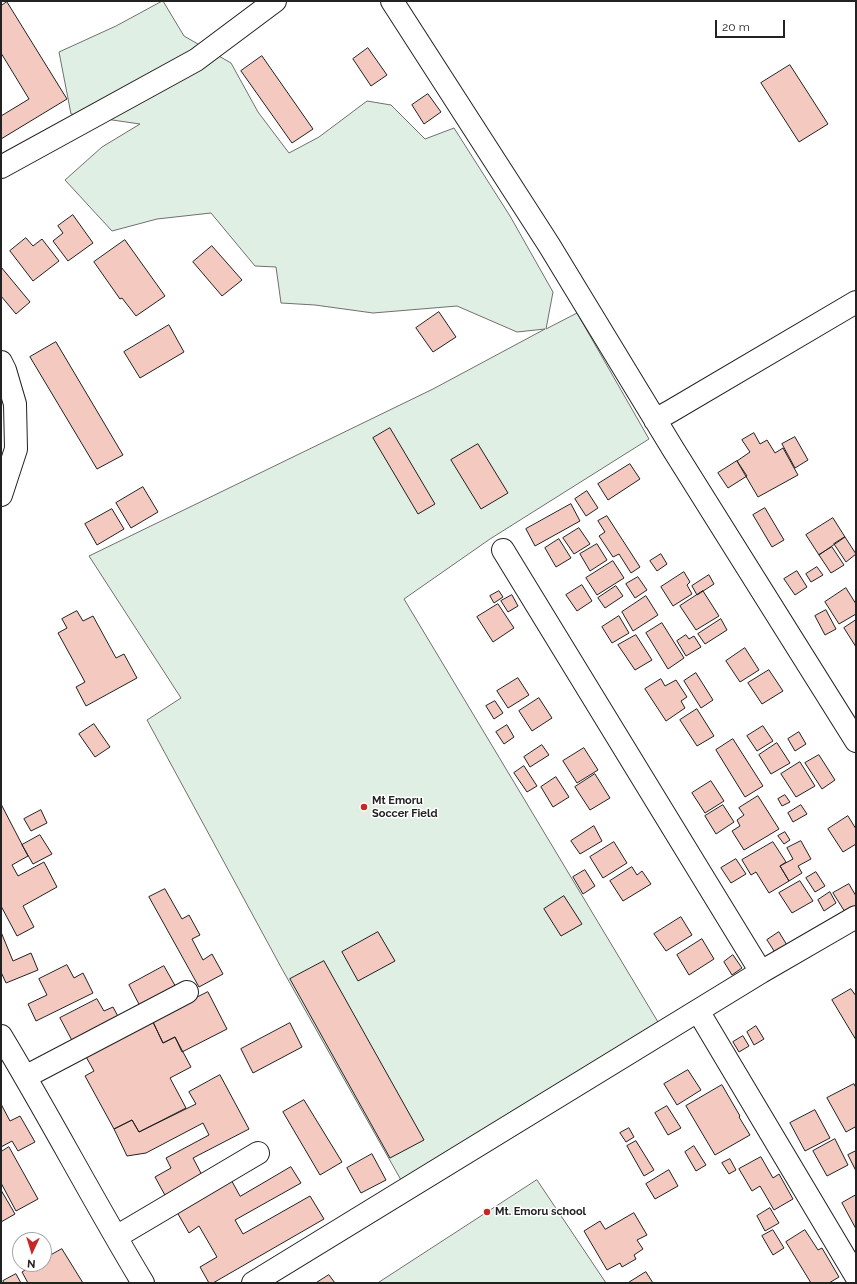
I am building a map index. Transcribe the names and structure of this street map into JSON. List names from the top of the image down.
{
  "places": ["Mt Emoru Soccer Field", "Mt. Emoru school"],
  "scale_bar": "20 m",
  "north": "bottom"
}
